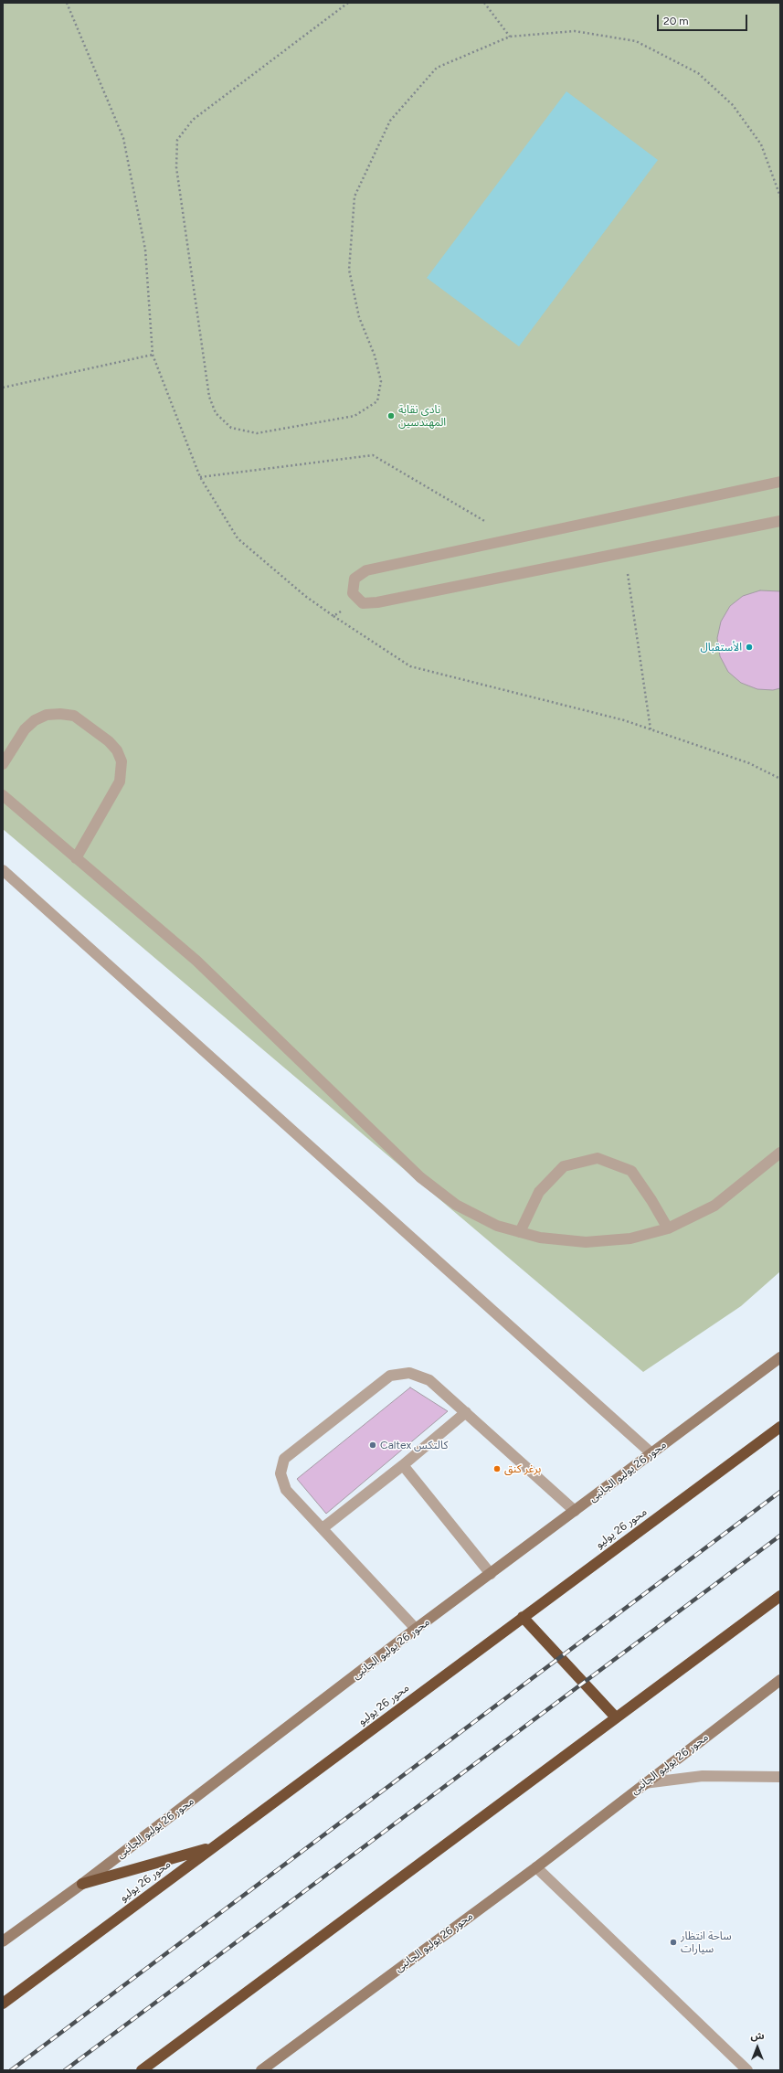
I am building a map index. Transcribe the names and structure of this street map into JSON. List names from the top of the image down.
{
  "streets": {
    "highway": ["محور 26 يوليو"],
    "main road": ["محور 26 يوليو الجانبى"]
  },
  "places": [
    "نادى نقابة المهندسين",
    "الأستقبال",
    "Caltex كالتكس",
    "برغر كنق",
    "ساحة انتظار سيارات"
  ],
  "scale_bar": "20 m",
  "north": "top"
}
